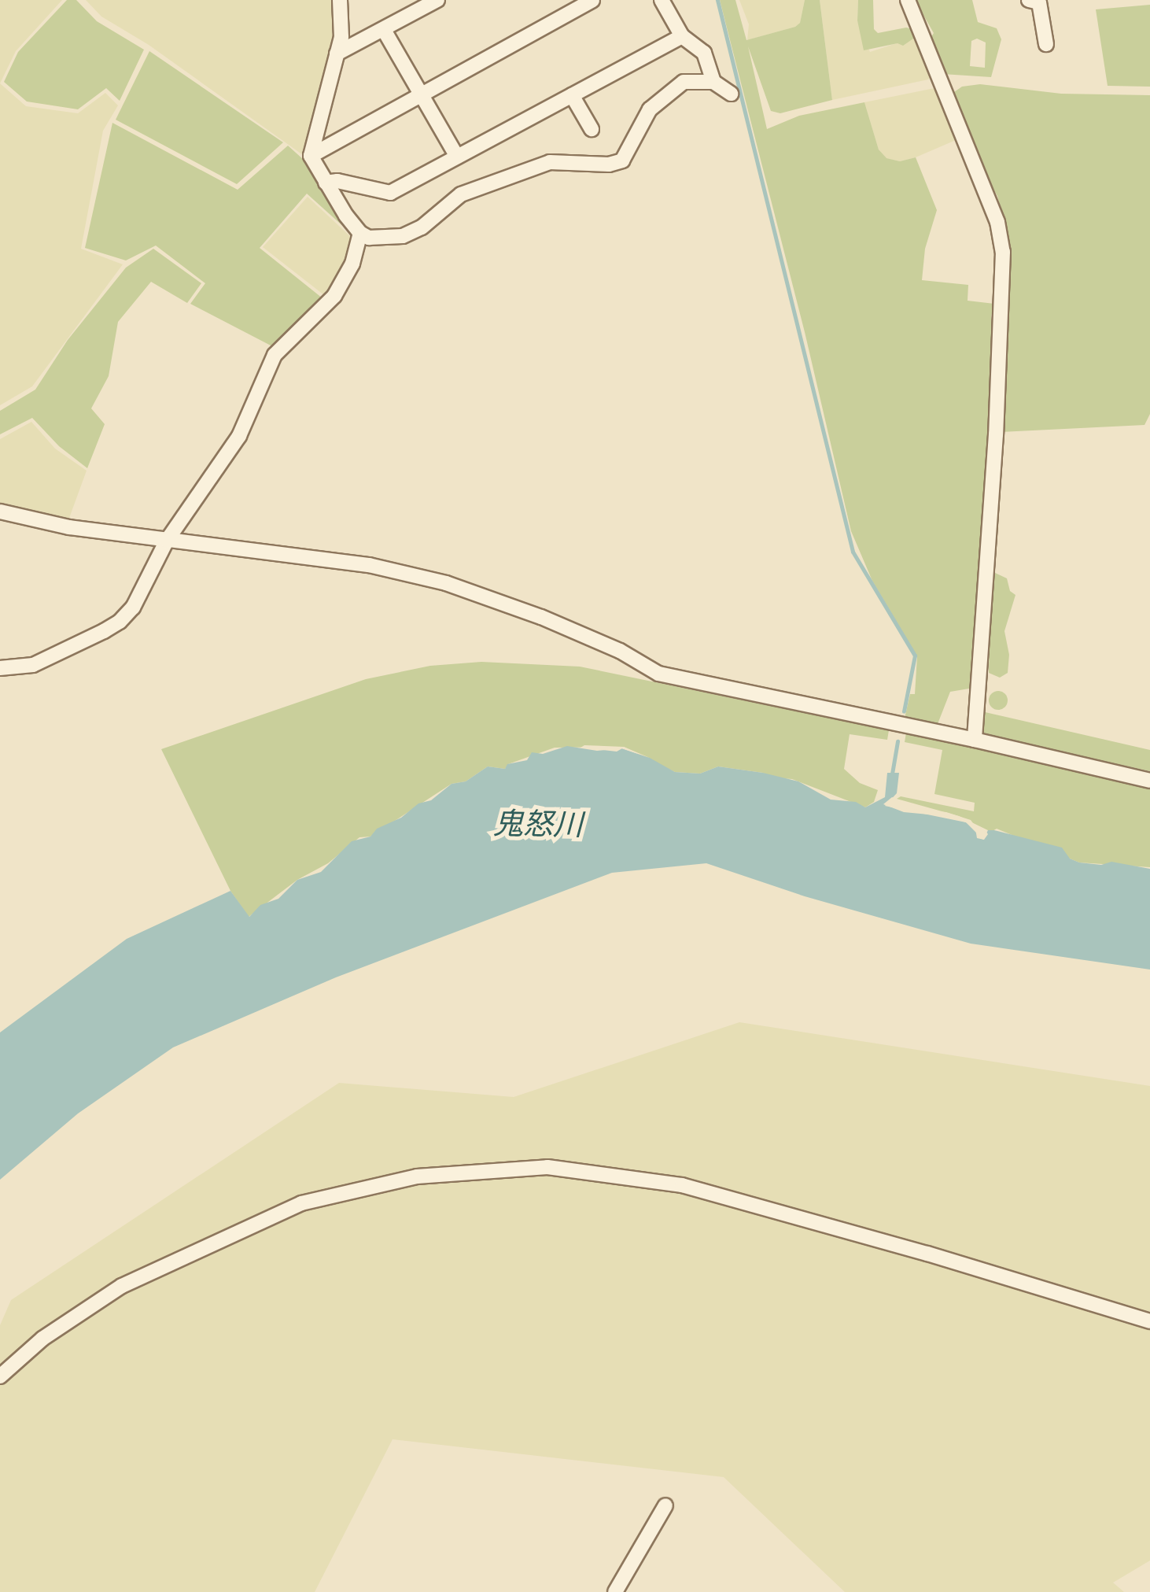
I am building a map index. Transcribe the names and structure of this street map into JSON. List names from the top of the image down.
{
  "water": ["鬼怒川"]
}
